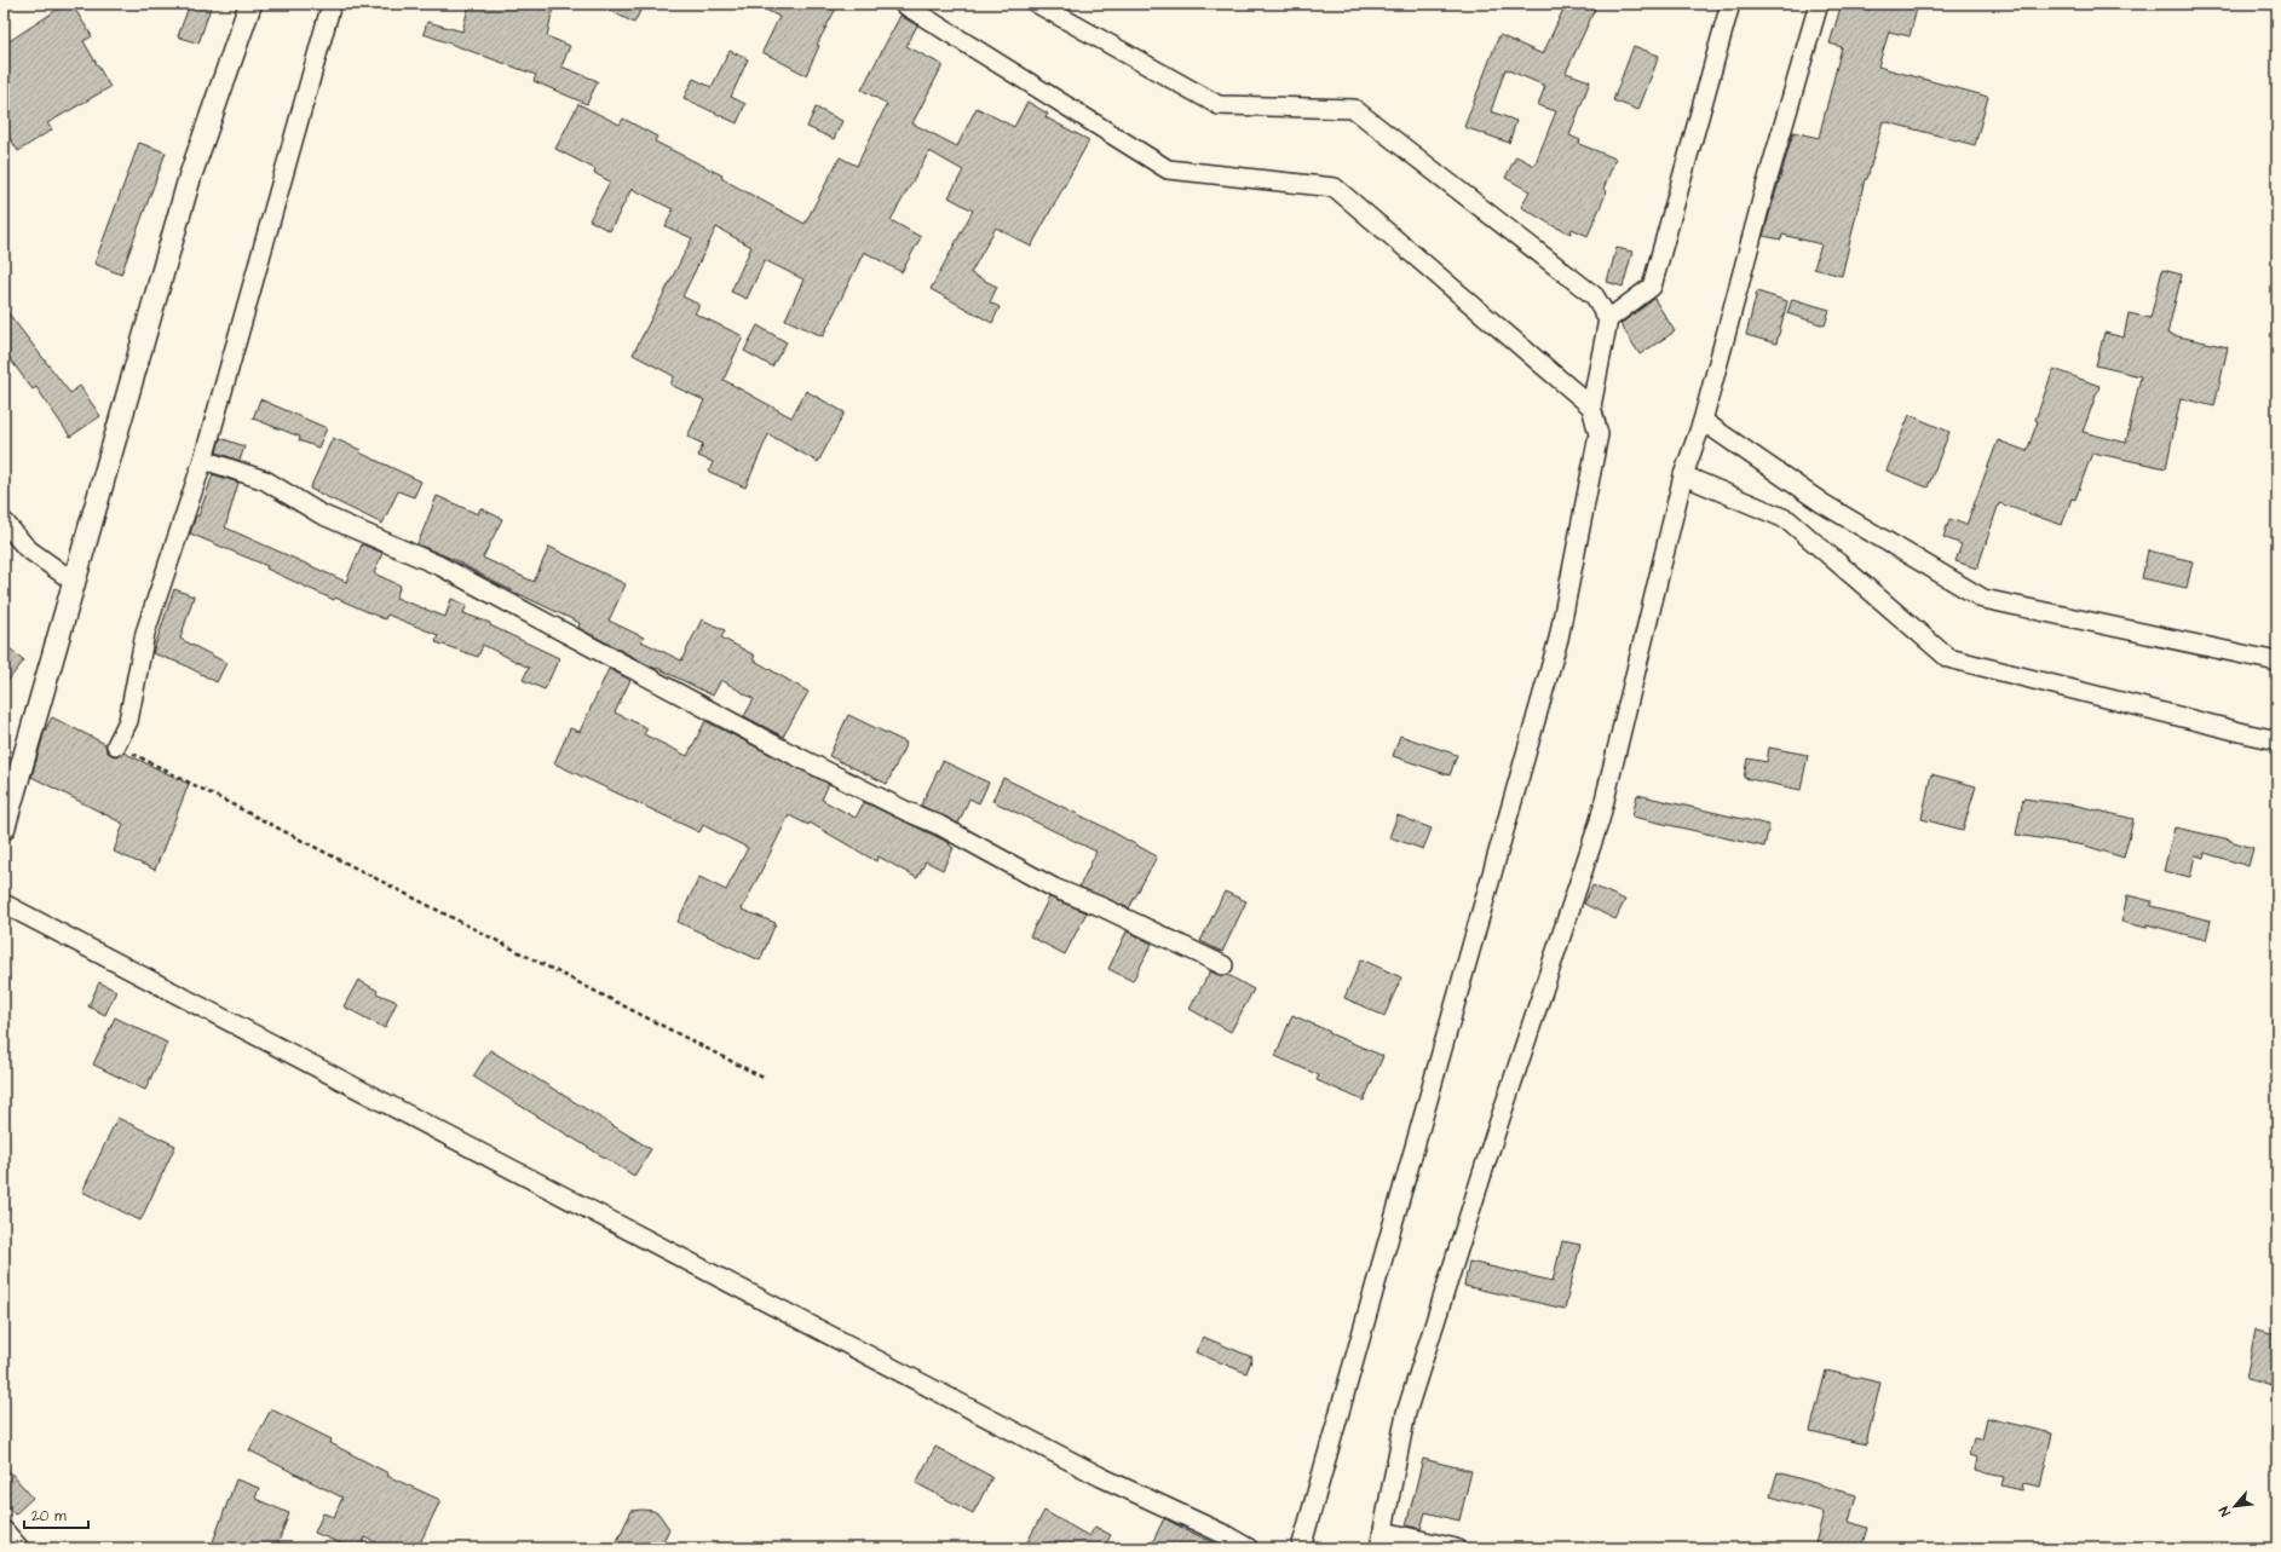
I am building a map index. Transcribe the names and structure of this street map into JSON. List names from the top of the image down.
{
  "scale_bar": "20 m",
  "north": "bottom left"
}
